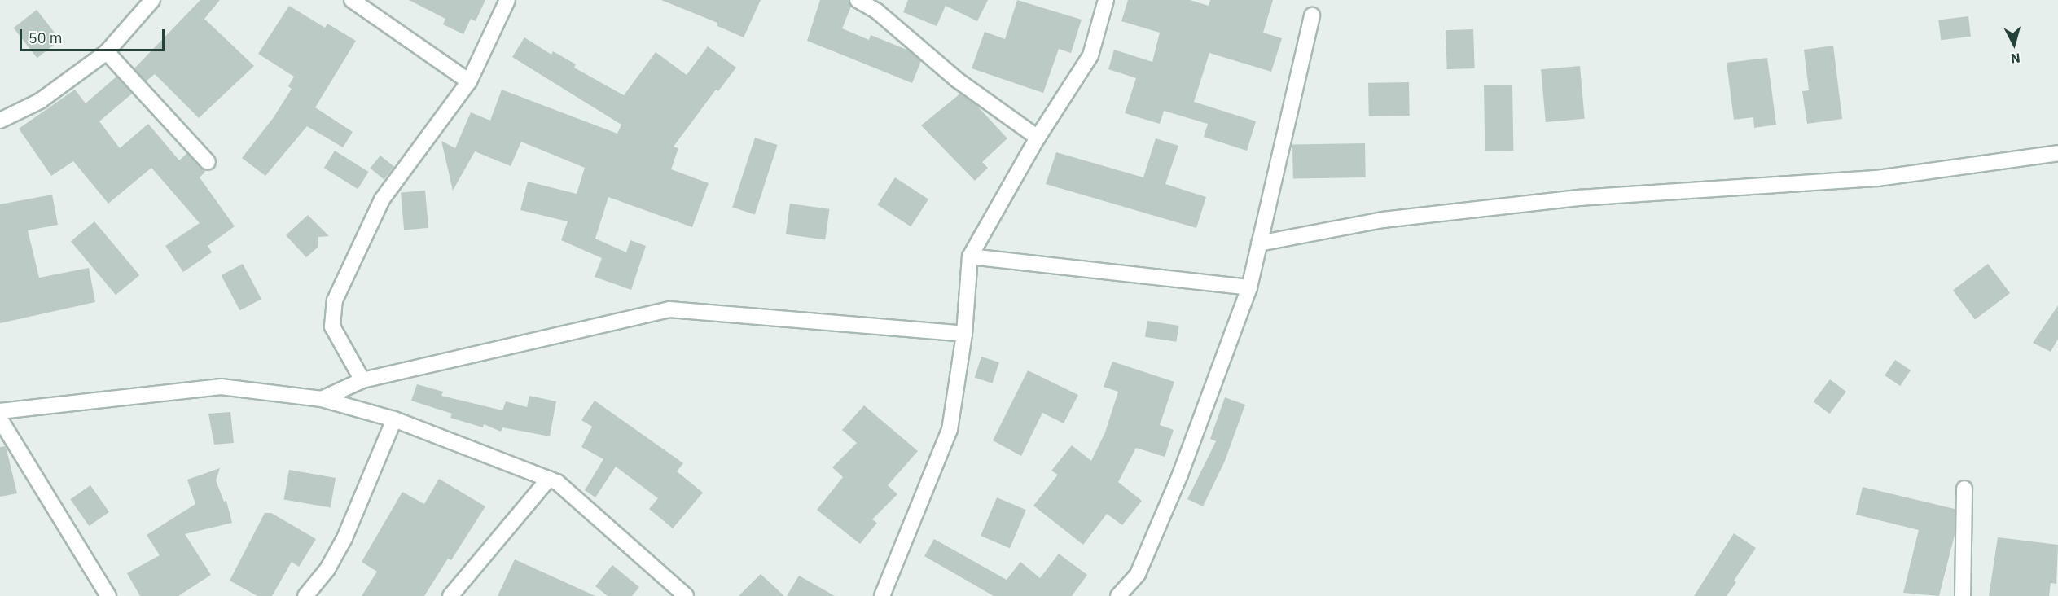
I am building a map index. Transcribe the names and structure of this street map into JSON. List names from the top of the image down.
{
  "scale_bar": "50 m",
  "north": "bottom"
}
